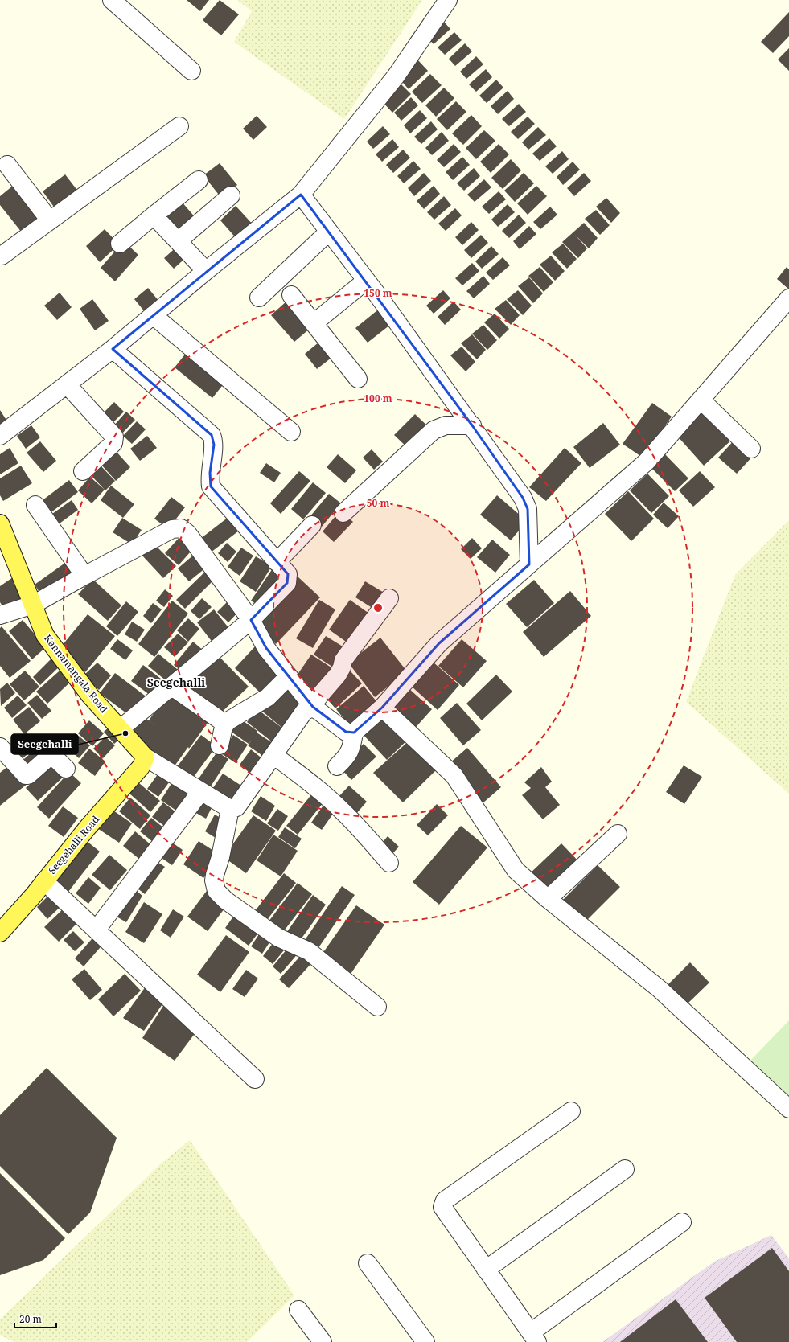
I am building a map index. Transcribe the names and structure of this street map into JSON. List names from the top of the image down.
{
  "streets": {
    "main road": ["Kannamangala Road", "Seegehalli Road"]
  },
  "crossings": [
    ["Kannamangala Road", "Seegehalli Road"]
  ],
  "districts": ["Seegehalli"],
  "places": ["Seegehalli"],
  "scale_bar": "20 m",
  "rings": ["150 m", "100 m", "50 m"]
}
